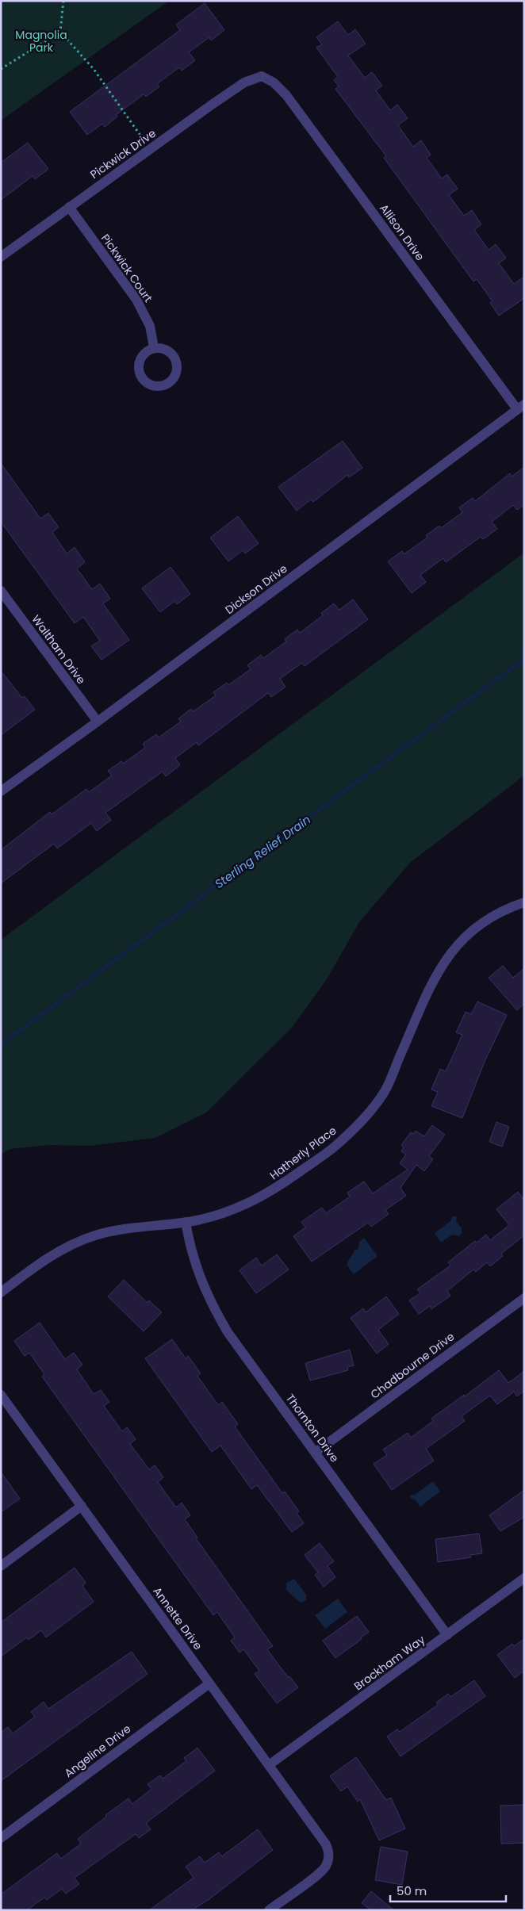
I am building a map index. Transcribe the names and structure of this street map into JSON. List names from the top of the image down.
{
  "streets": {
    "street": [
      "Pickwick Drive",
      "Allison Drive",
      "Pickwick Court",
      "Dickson Drive",
      "Waltham Drive",
      "Hatherly Place",
      "Chadbourne Drive",
      "Thornton Drive",
      "Annette Drive",
      "Brockham Way",
      "Angeline Drive"
    ]
  },
  "crossings": [
    ["Pickwick Drive", "Allison Drive"],
    ["Pickwick Drive", "Pickwick Court"],
    ["Allison Drive", "Dickson Drive"],
    ["Dickson Drive", "Waltham Drive"],
    ["Hatherly Place", "Thornton Drive"],
    ["Chadbourne Drive", "Thornton Drive"],
    ["Thornton Drive", "Brockham Way"],
    ["Annette Drive", "Brockham Way"],
    ["Annette Drive", "Angeline Drive"]
  ],
  "water": ["Sterling Relief Drain"],
  "parks": ["Magnolia Park"],
  "scale_bar": "50 m"
}
